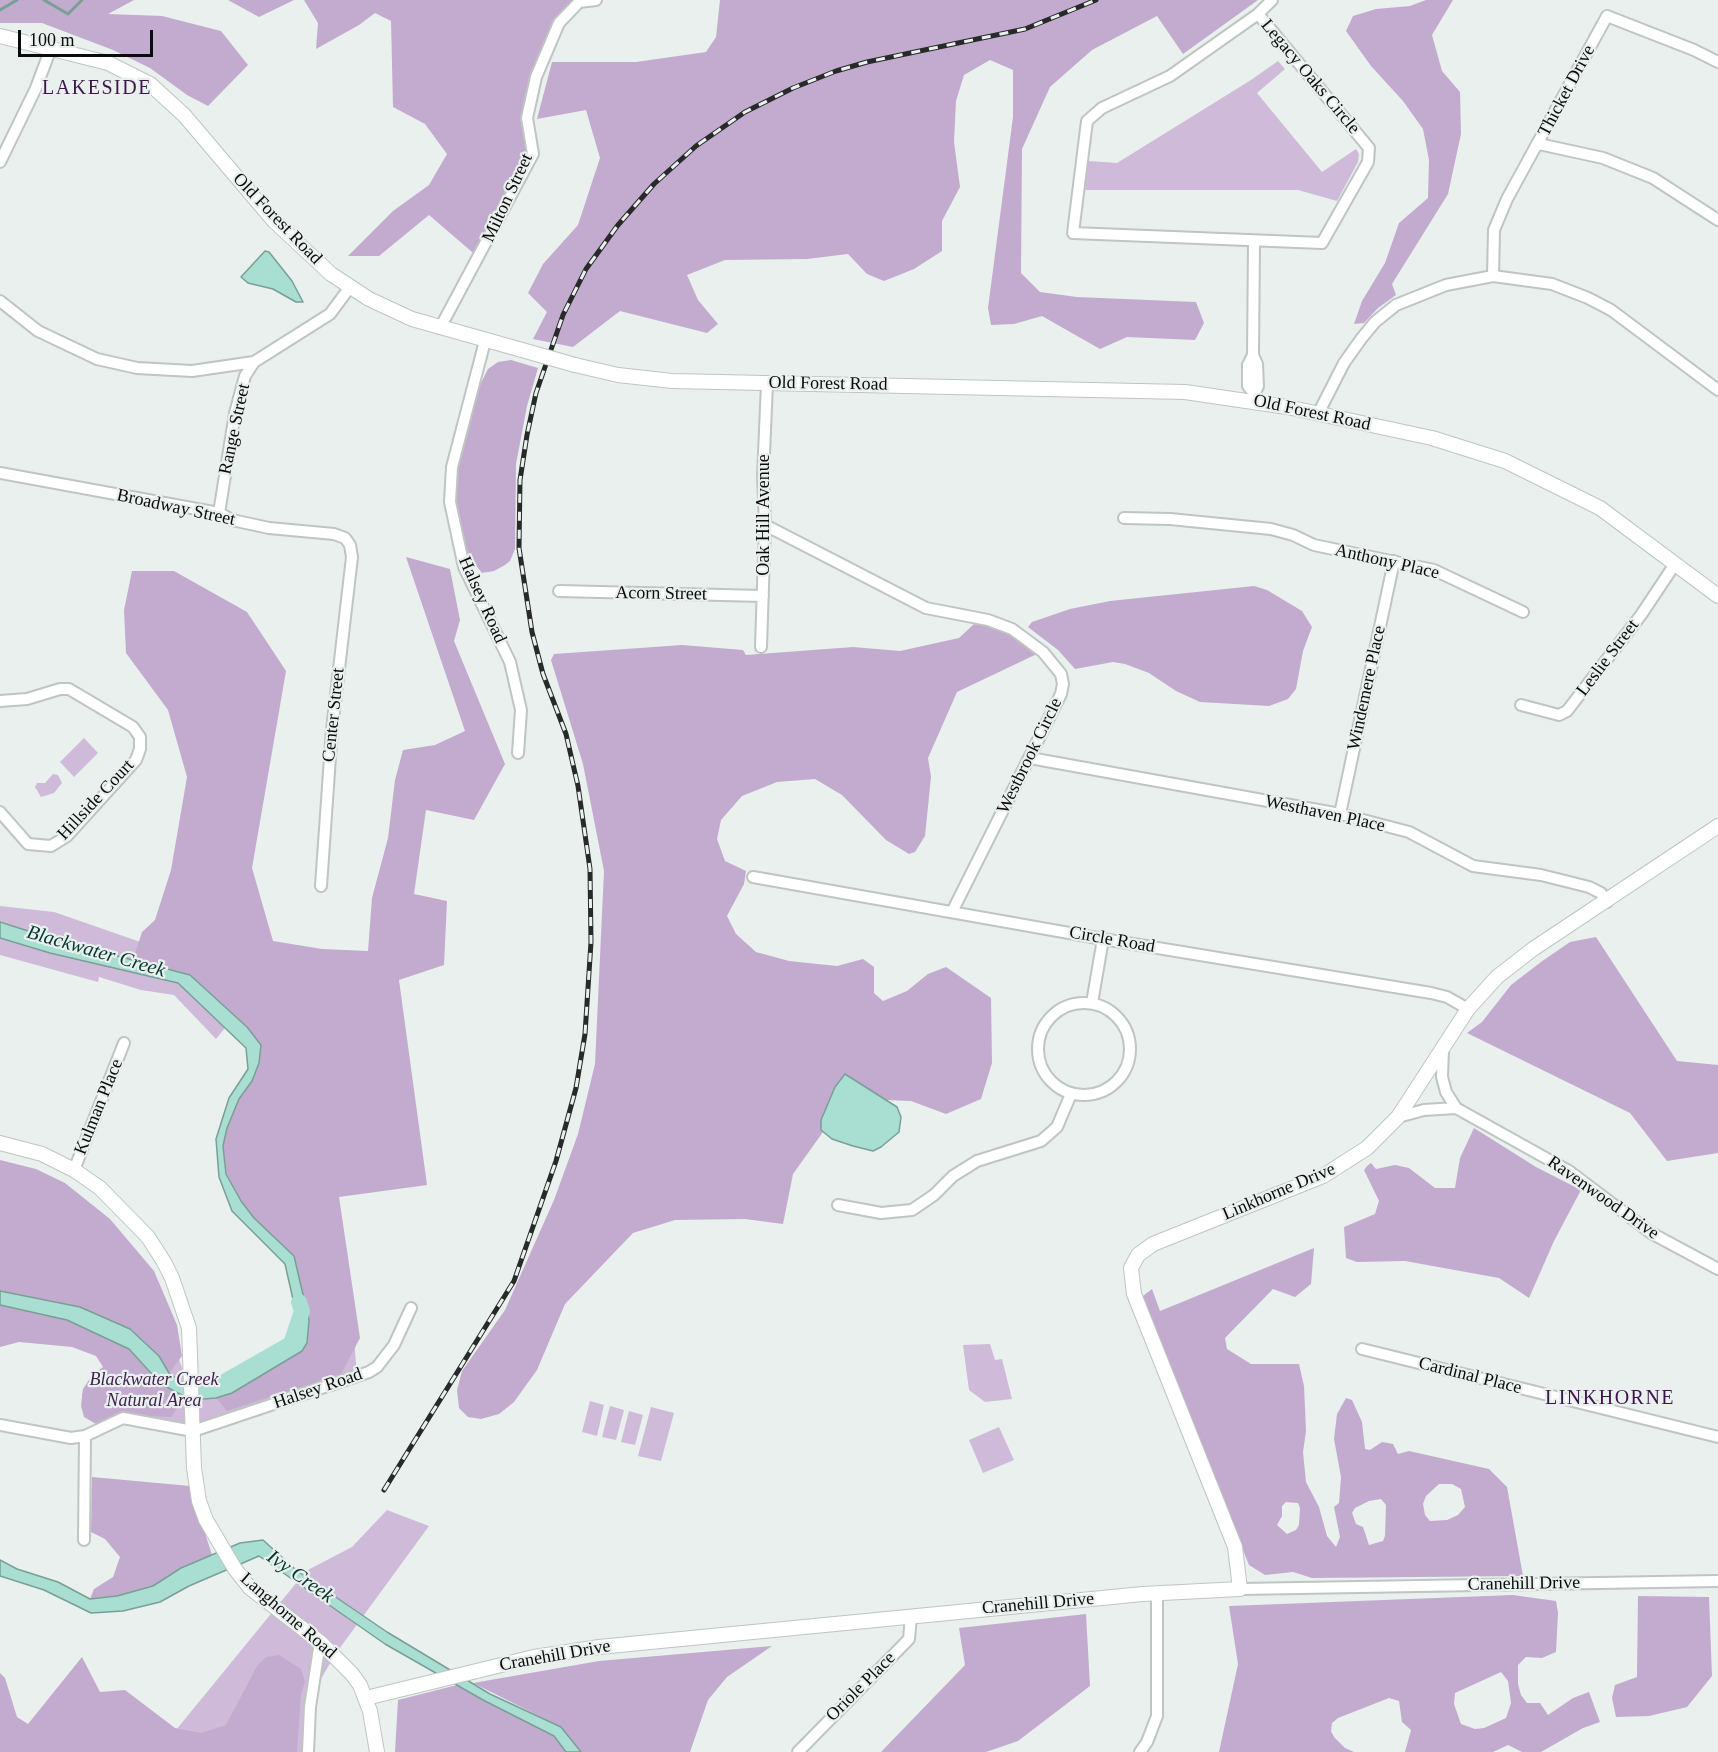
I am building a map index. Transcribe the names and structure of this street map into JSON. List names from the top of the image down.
{
  "streets": {
    "main road": [
      "Old Forest Road",
      "Linkhorne Drive",
      "Cranehill Drive",
      "Langhorne Road"
    ],
    "street": [
      "Legacy Oaks Circle",
      "Thicket Drive",
      "Milton Street",
      "Range Street",
      "Broadway Street",
      "Oak Hill Avenue",
      "Anthony Place",
      "Acorn Street",
      "Halsey Road",
      "Leslie Street",
      "Windemere Place",
      "Center Street",
      "Westbrook Circle",
      "Hillside Court",
      "Westhaven Place",
      "Circle Road",
      "Kulman Place",
      "Ravenwood Drive",
      "Cardinal Place",
      "Oriole Place"
    ]
  },
  "crossings": [
    ["Milton Street", "Old Forest Road"],
    ["Old Forest Road", "Range Street"],
    ["Old Forest Road", "Oak Hill Avenue"],
    ["Old Forest Road", "Halsey Road"],
    ["Old Forest Road", "Leslie Street"],
    ["Range Street", "Broadway Street"],
    ["Broadway Street", "Center Street"],
    ["Oak Hill Avenue", "Acorn Street"],
    ["Oak Hill Avenue", "Westbrook Circle"],
    ["Anthony Place", "Windemere Place"],
    ["Halsey Road", "Langhorne Road"],
    ["Windemere Place", "Westhaven Place"],
    ["Westbrook Circle", "Westhaven Place"],
    ["Westbrook Circle", "Circle Road"],
    ["Westhaven Place", "Linkhorne Drive"],
    ["Circle Road", "Linkhorne Drive"],
    ["Kulman Place", "Langhorne Road"],
    ["Linkhorne Drive", "Cranehill Drive"],
    ["Cranehill Drive", "Langhorne Road"],
    ["Cranehill Drive", "Oriole Place"]
  ],
  "districts": ["LAKESIDE", "LINKHORNE"],
  "water": ["Blackwater Creek", "Ivy Creek"],
  "parks": ["Blackwater Creek Natural Area"],
  "scale_bar": "100 m"
}
